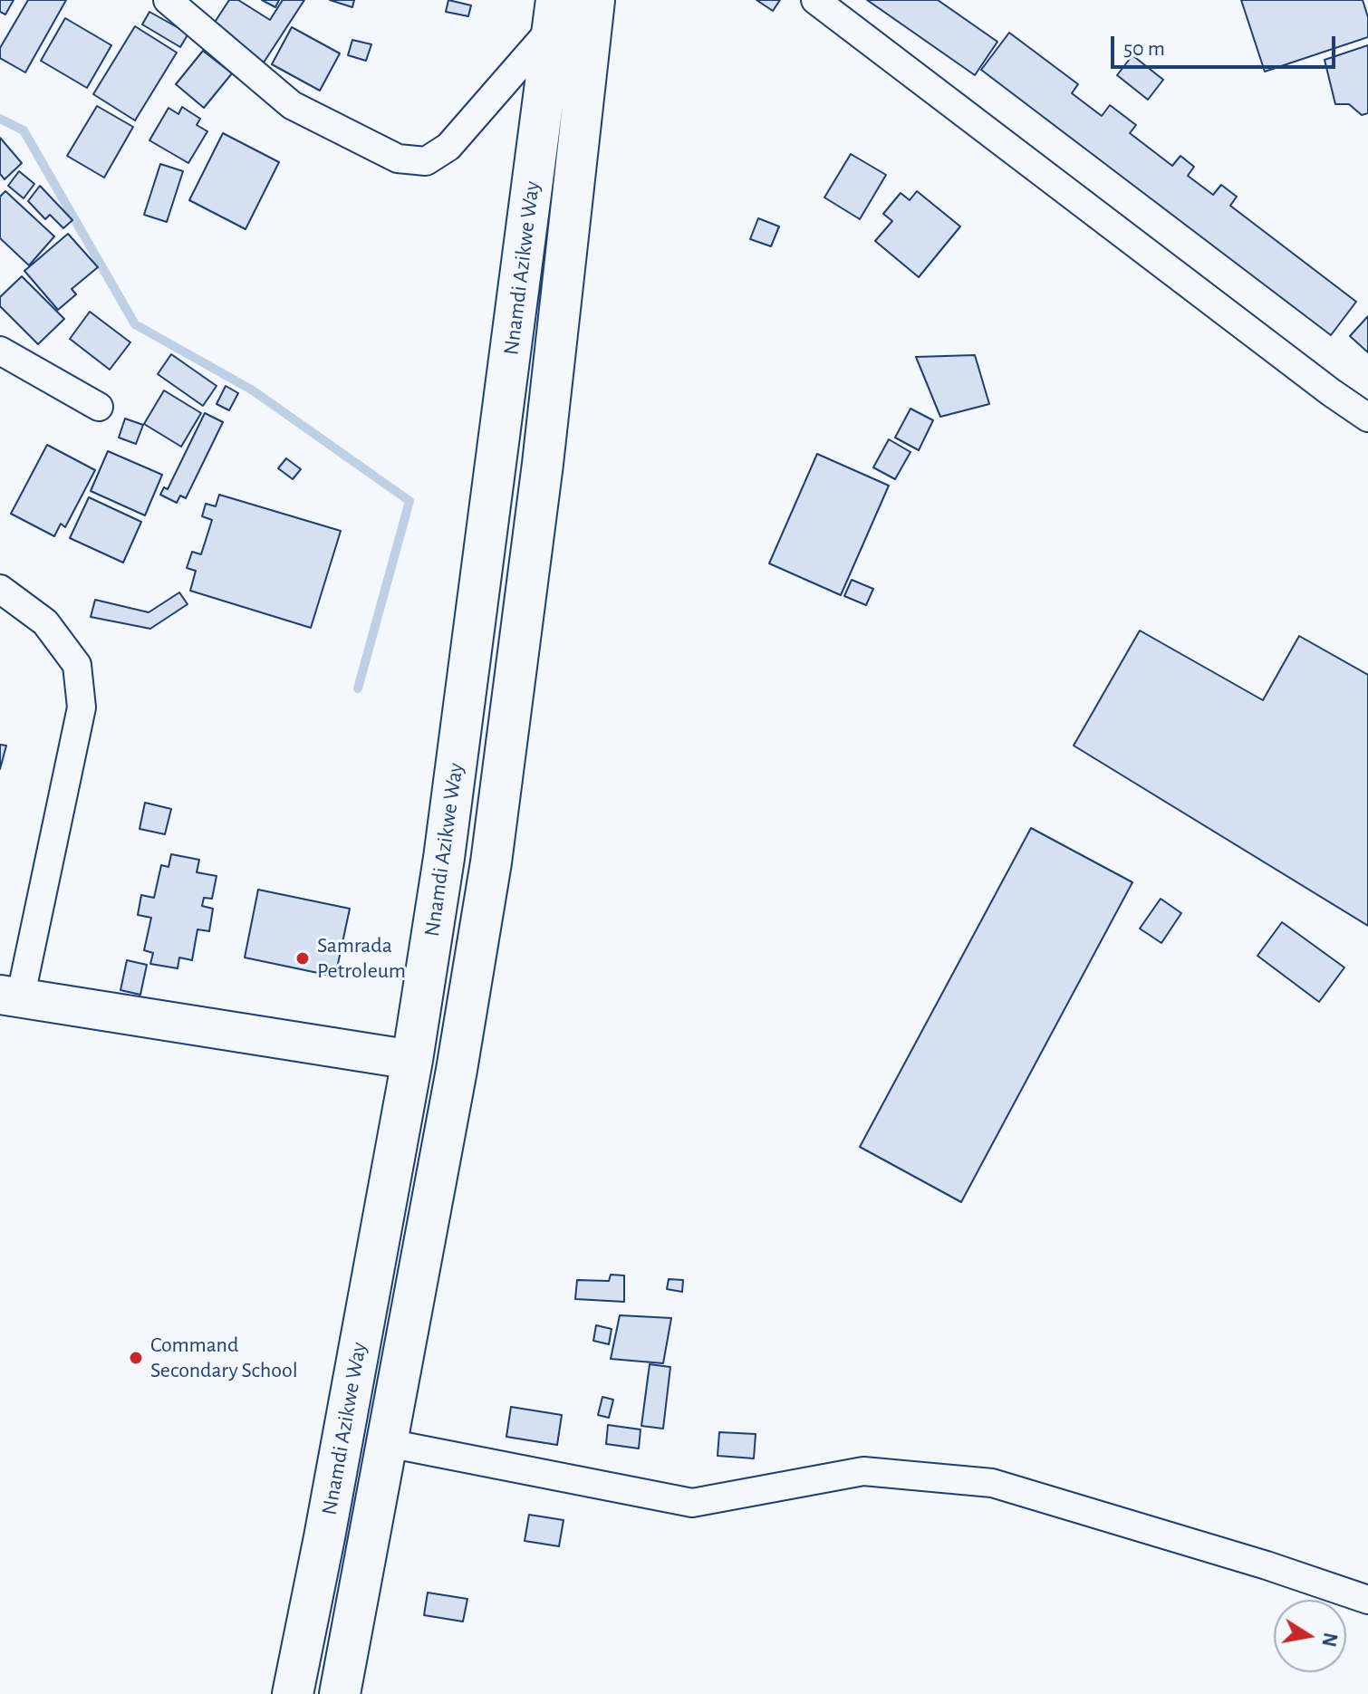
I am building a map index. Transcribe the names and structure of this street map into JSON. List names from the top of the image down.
{
  "streets": {
    "highway": ["Nnamdi Azikwe Way"]
  },
  "places": ["Samrada Petroleum", "Command Secondary School"],
  "scale_bar": "50 m",
  "north": "right"
}
